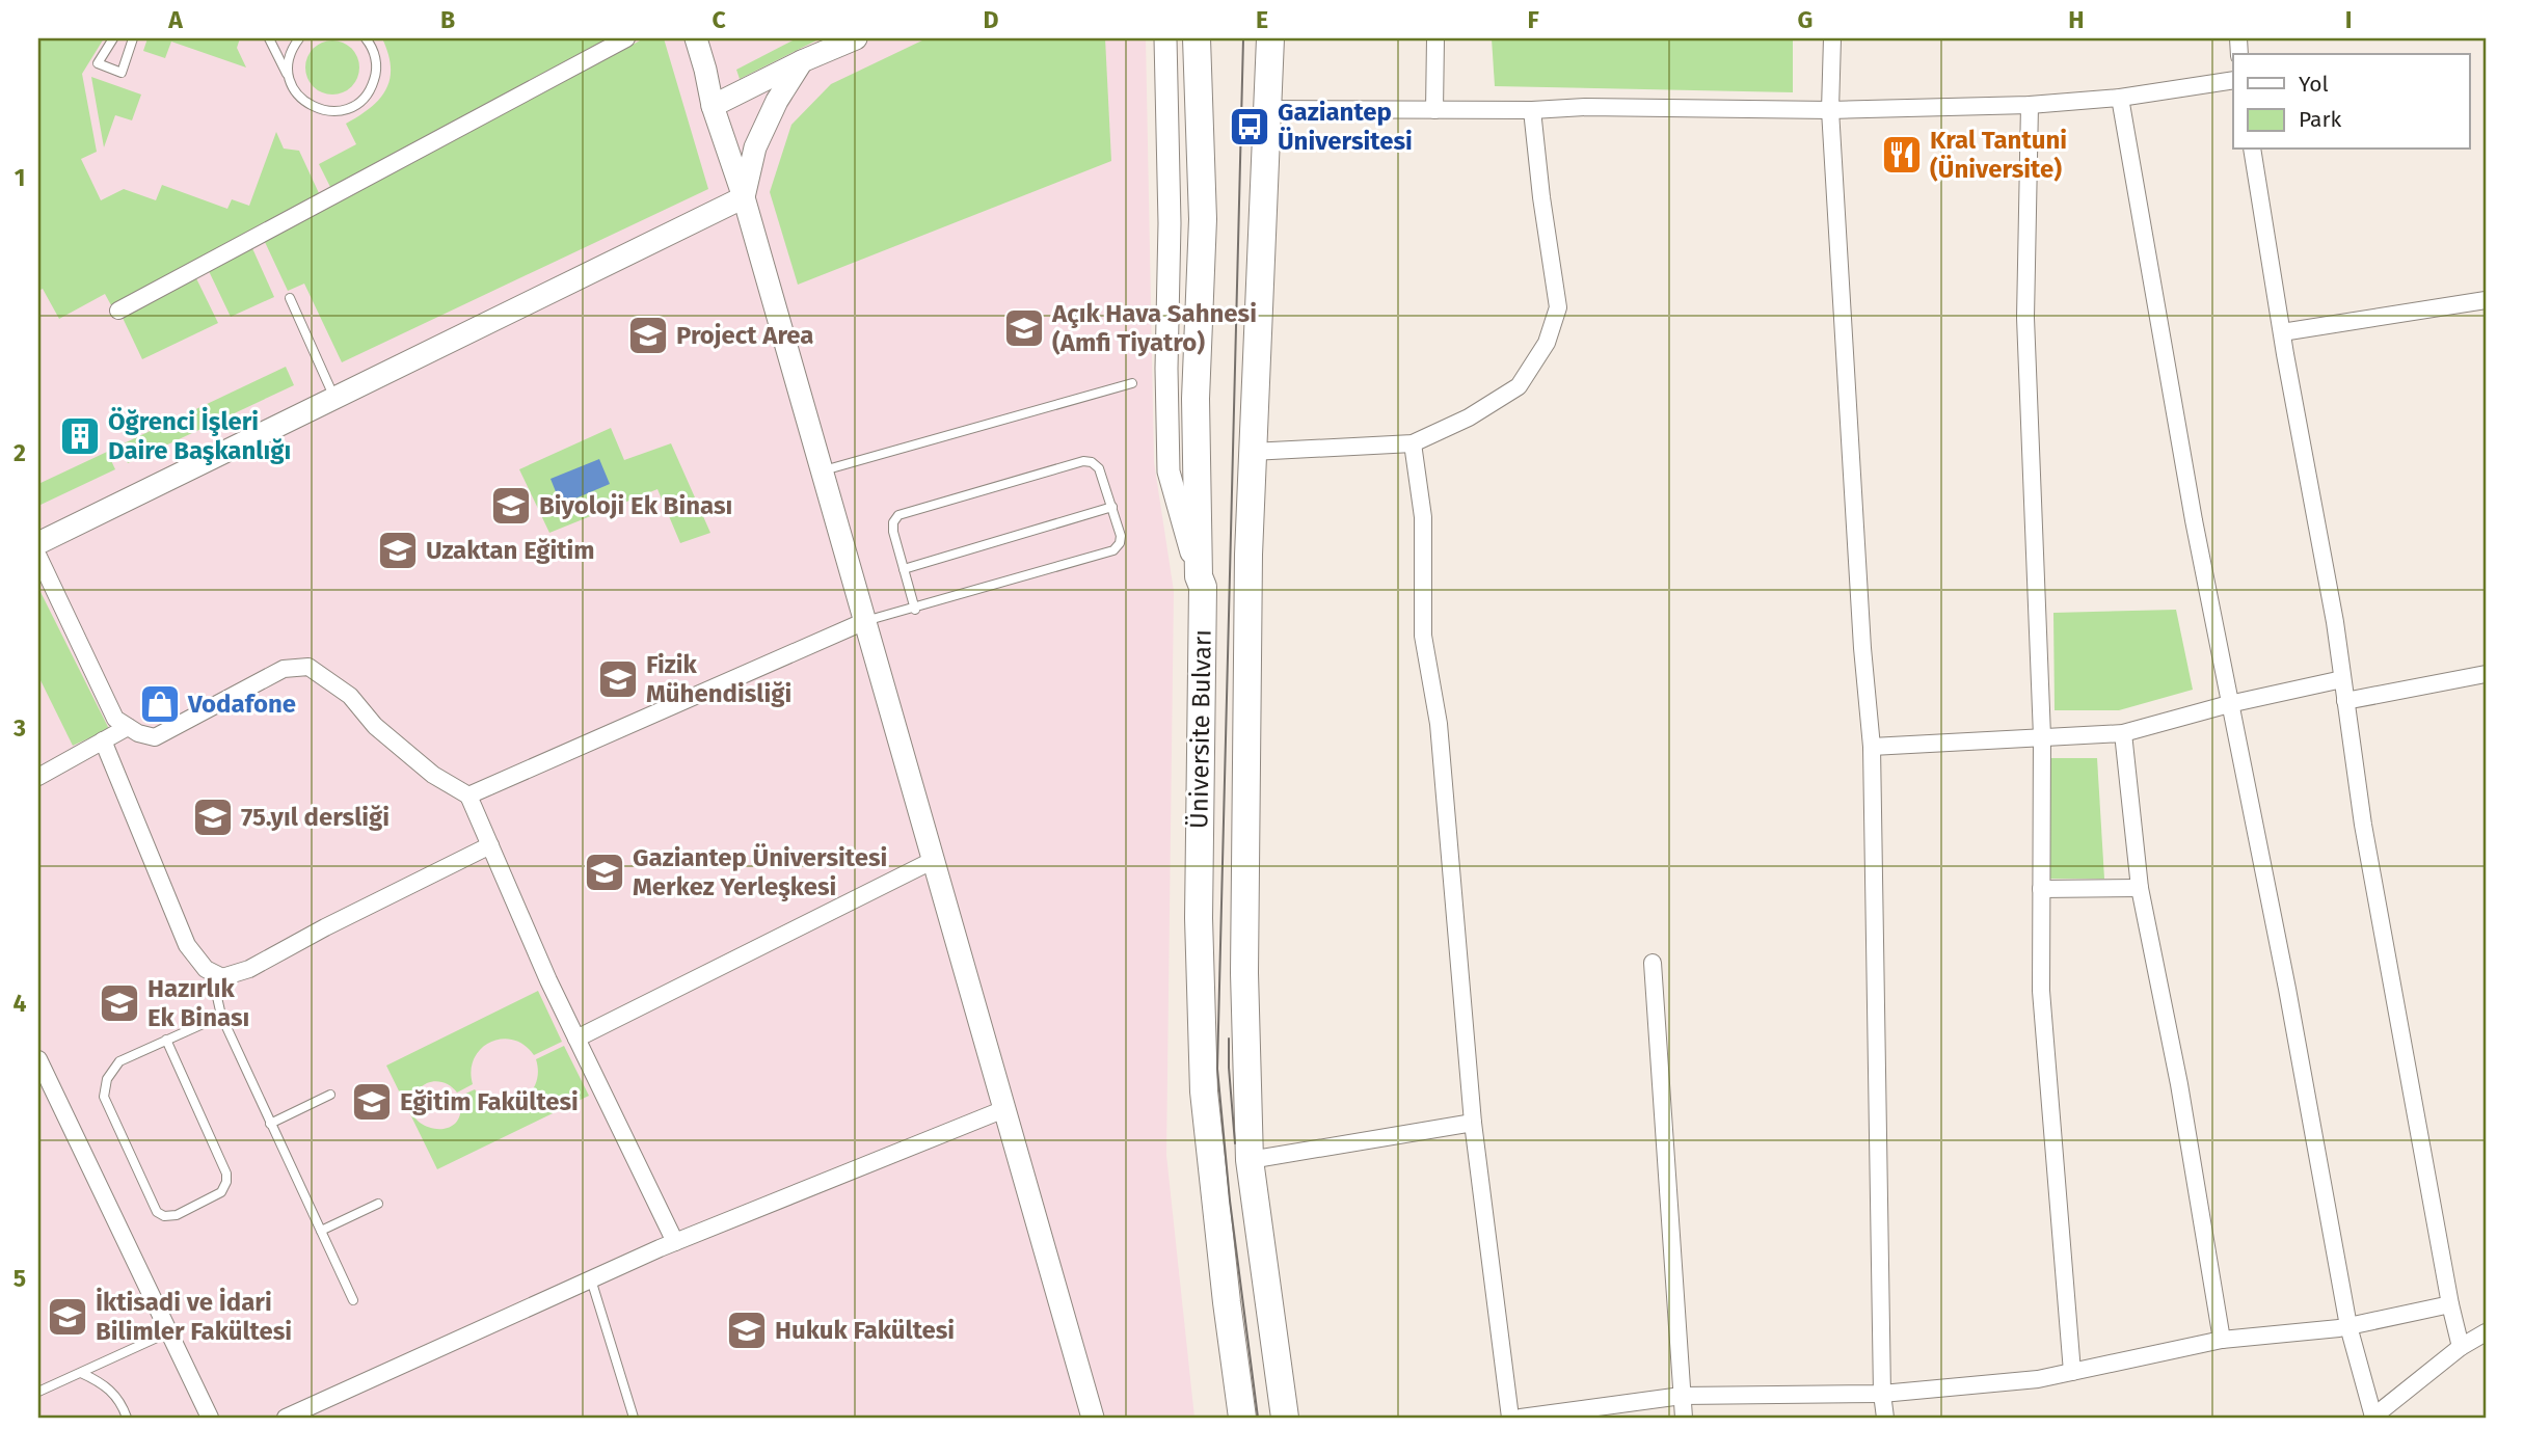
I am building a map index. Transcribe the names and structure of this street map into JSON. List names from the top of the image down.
{
  "streets": {
    "main road": ["Üniversite Bulvarı"]
  },
  "places": {
    "bus stop": ["Gaziantep Üniversitesi"],
    "restaurant": ["Kral Tantuni (Üniversite)"],
    "school or university": [
      "Açık Hava Sahnesi (Amfi Tiyatro)",
      "Project Area",
      "Biyoloji Ek Binası",
      "Uzaktan Eğitim",
      "Fizik Mühendisliği",
      "75.yıl dersliği",
      "Gaziantep Üniversitesi Merkez Yerleşkesi",
      "Hazırlık Ek Binası",
      "Eğitim Fakültesi",
      "İktisadi ve İdari Bilimler Fakültesi",
      "Hukuk Fakültesi"
    ],
    "building": ["Öğrenci İşleri Daire Başkanlığı"],
    "shop": ["Vodafone"]
  },
  "legend": ["Yol", "Park"],
  "grid": {
    "columns": [
      "A",
      "B",
      "C",
      "D",
      "E",
      "F",
      "G",
      "H",
      "I"
    ],
    "rows": [
      "1",
      "2",
      "3",
      "4",
      "5"
    ]
  }
}
